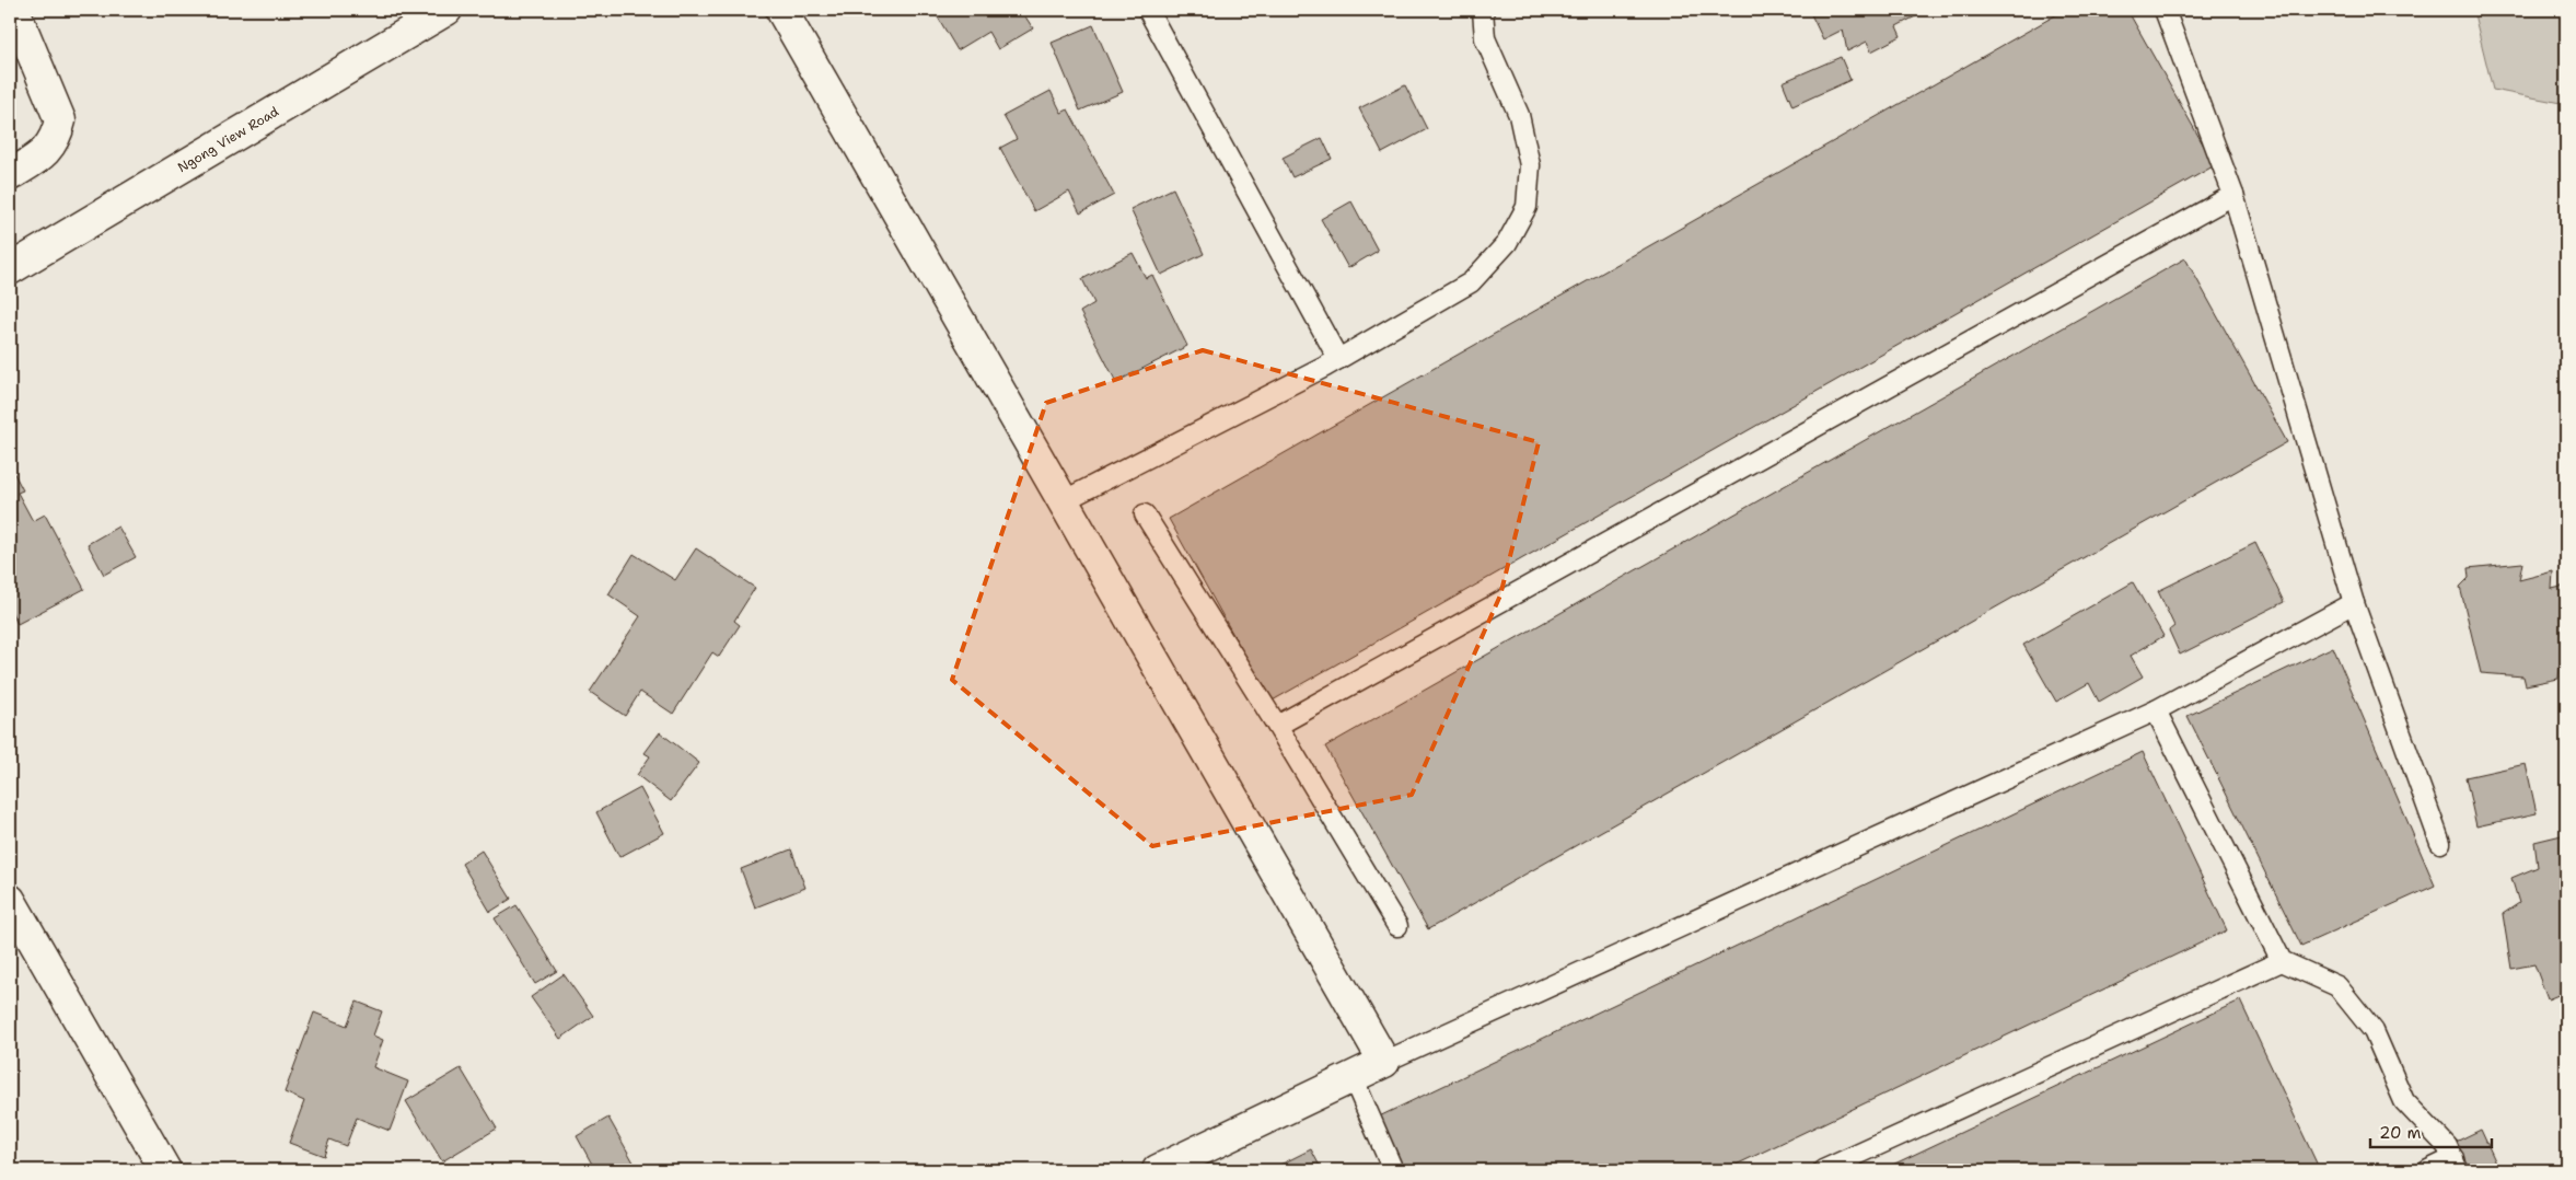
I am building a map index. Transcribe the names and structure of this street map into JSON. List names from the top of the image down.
{
  "streets": {
    "street": ["Ngong View Road"]
  },
  "scale_bar": "20 m"
}
